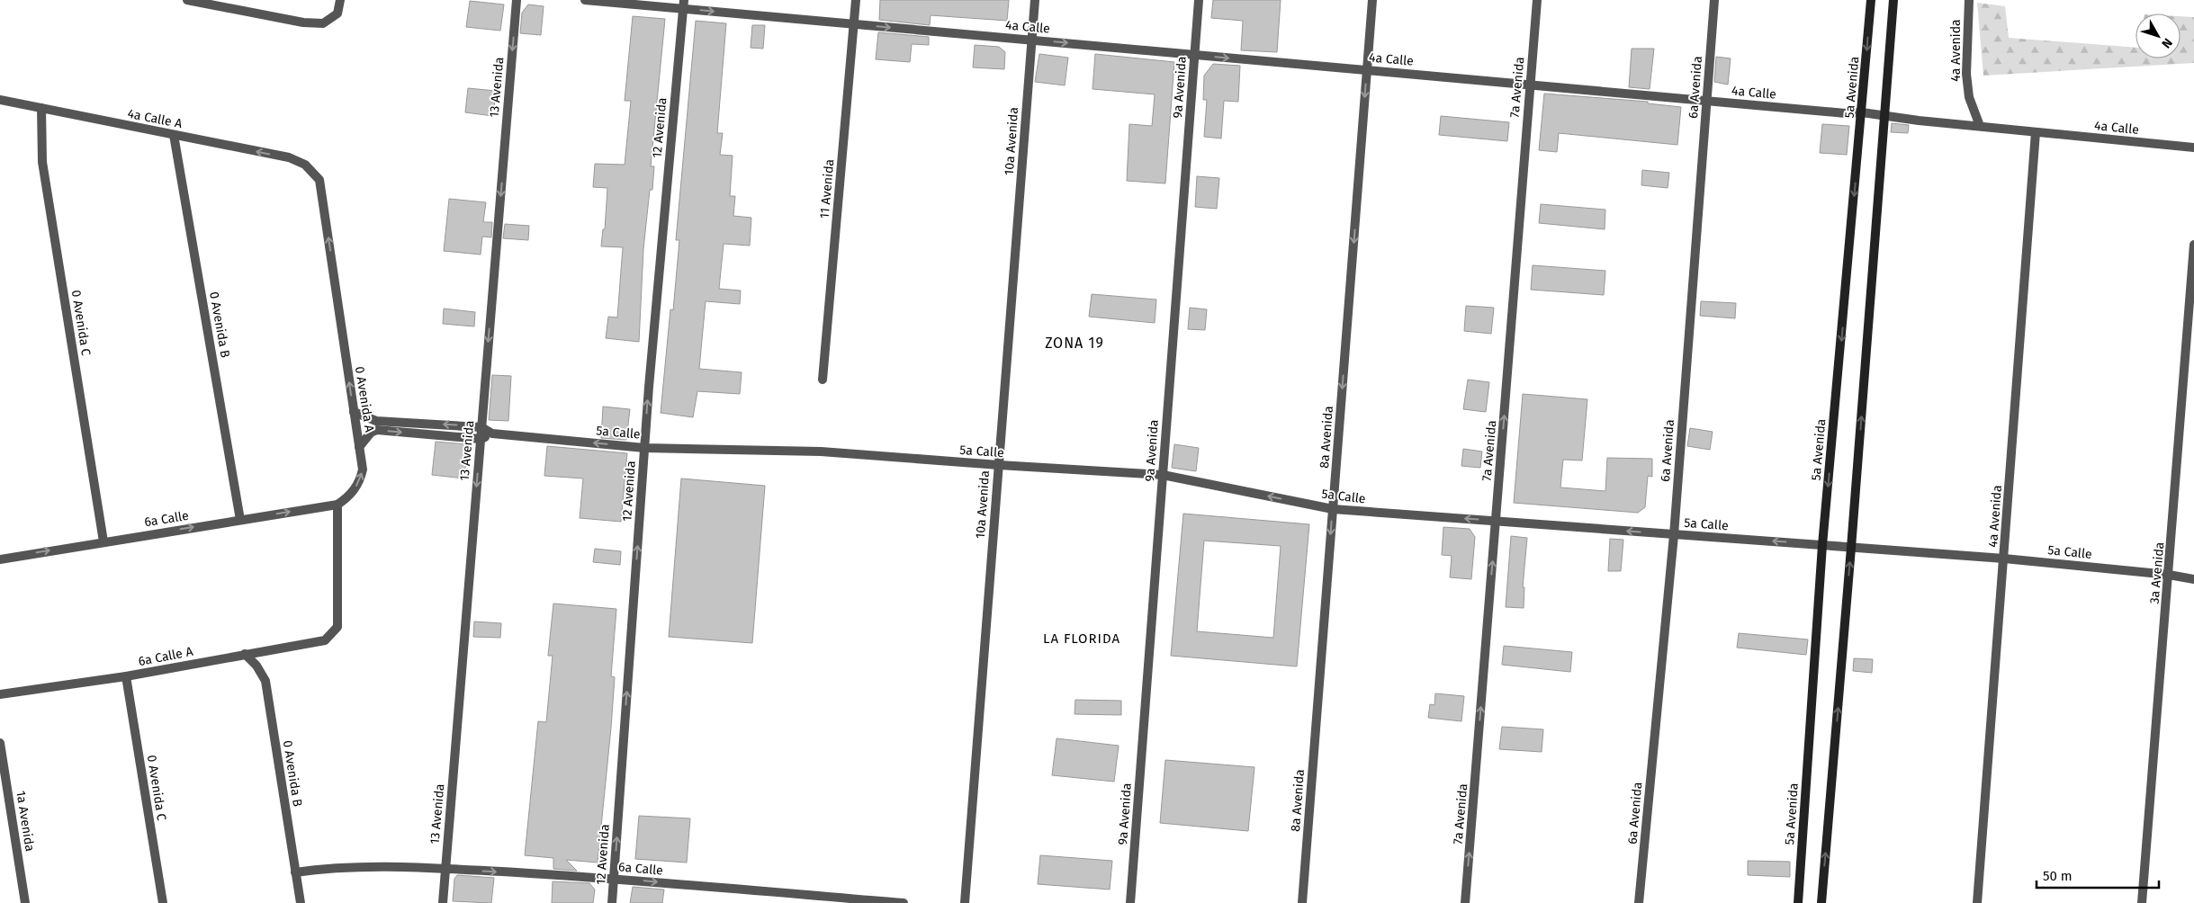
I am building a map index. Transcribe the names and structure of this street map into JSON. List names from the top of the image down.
{
  "streets": {
    "main road": ["5a Avenida"],
    "street": [
      "4a Calle",
      "4a Avenida",
      "13 Avenida",
      "9a Avenida",
      "7a Avenida",
      "6a Avenida",
      "4a Calle A",
      "12 Avenida",
      "10a Avenida",
      "11 Avenida",
      "0 Avenida C",
      "0 Avenida B",
      "0 Avenida A",
      "5a Calle",
      "8a Avenida",
      "6a Calle",
      "3a Avenida",
      "6a Calle A",
      "1a Avenida"
    ]
  },
  "crossings": [
    ["4a Calle", "4a Avenida"],
    ["4a Calle", "9a Avenida"],
    ["4a Calle", "7a Avenida"],
    ["4a Calle", "6a Avenida"],
    ["4a Calle", "5a Avenida"],
    ["4a Calle", "12 Avenida"],
    ["4a Calle", "10a Avenida"],
    ["4a Calle", "11 Avenida"],
    ["4a Calle", "8a Avenida"],
    ["4a Avenida", "5a Calle"],
    ["13 Avenida", "5a Calle"],
    ["13 Avenida", "6a Calle"],
    ["9a Avenida", "5a Calle"],
    ["7a Avenida", "5a Calle"],
    ["6a Avenida", "5a Calle"],
    ["5a Avenida", "5a Calle"],
    ["4a Calle A", "0 Avenida C"],
    ["4a Calle A", "0 Avenida B"],
    ["4a Calle A", "0 Avenida A"],
    ["12 Avenida", "5a Calle"],
    ["12 Avenida", "6a Calle"],
    ["10a Avenida", "5a Calle"],
    ["0 Avenida C", "6a Calle"],
    ["0 Avenida C", "6a Calle A"],
    ["0 Avenida B", "6a Calle"],
    ["0 Avenida B", "6a Calle A"],
    ["0 Avenida A", "5a Calle"],
    ["0 Avenida A", "6a Calle"],
    ["0 Avenida A", "6a Calle A"],
    ["5a Calle", "8a Avenida"],
    ["5a Calle", "3a Avenida"],
    ["6a Calle", "6a Calle A"]
  ],
  "one_way": [
    "4a Calle",
    "13 Avenida",
    "7a Avenida",
    "4a Calle A",
    "12 Avenida",
    "0 Avenida A",
    "5a Calle",
    "8a Avenida",
    "6a Calle"
  ],
  "districts": ["ZONA 19", "LA FLORIDA"],
  "scale_bar": "50 m",
  "north": "bottom right"
}
